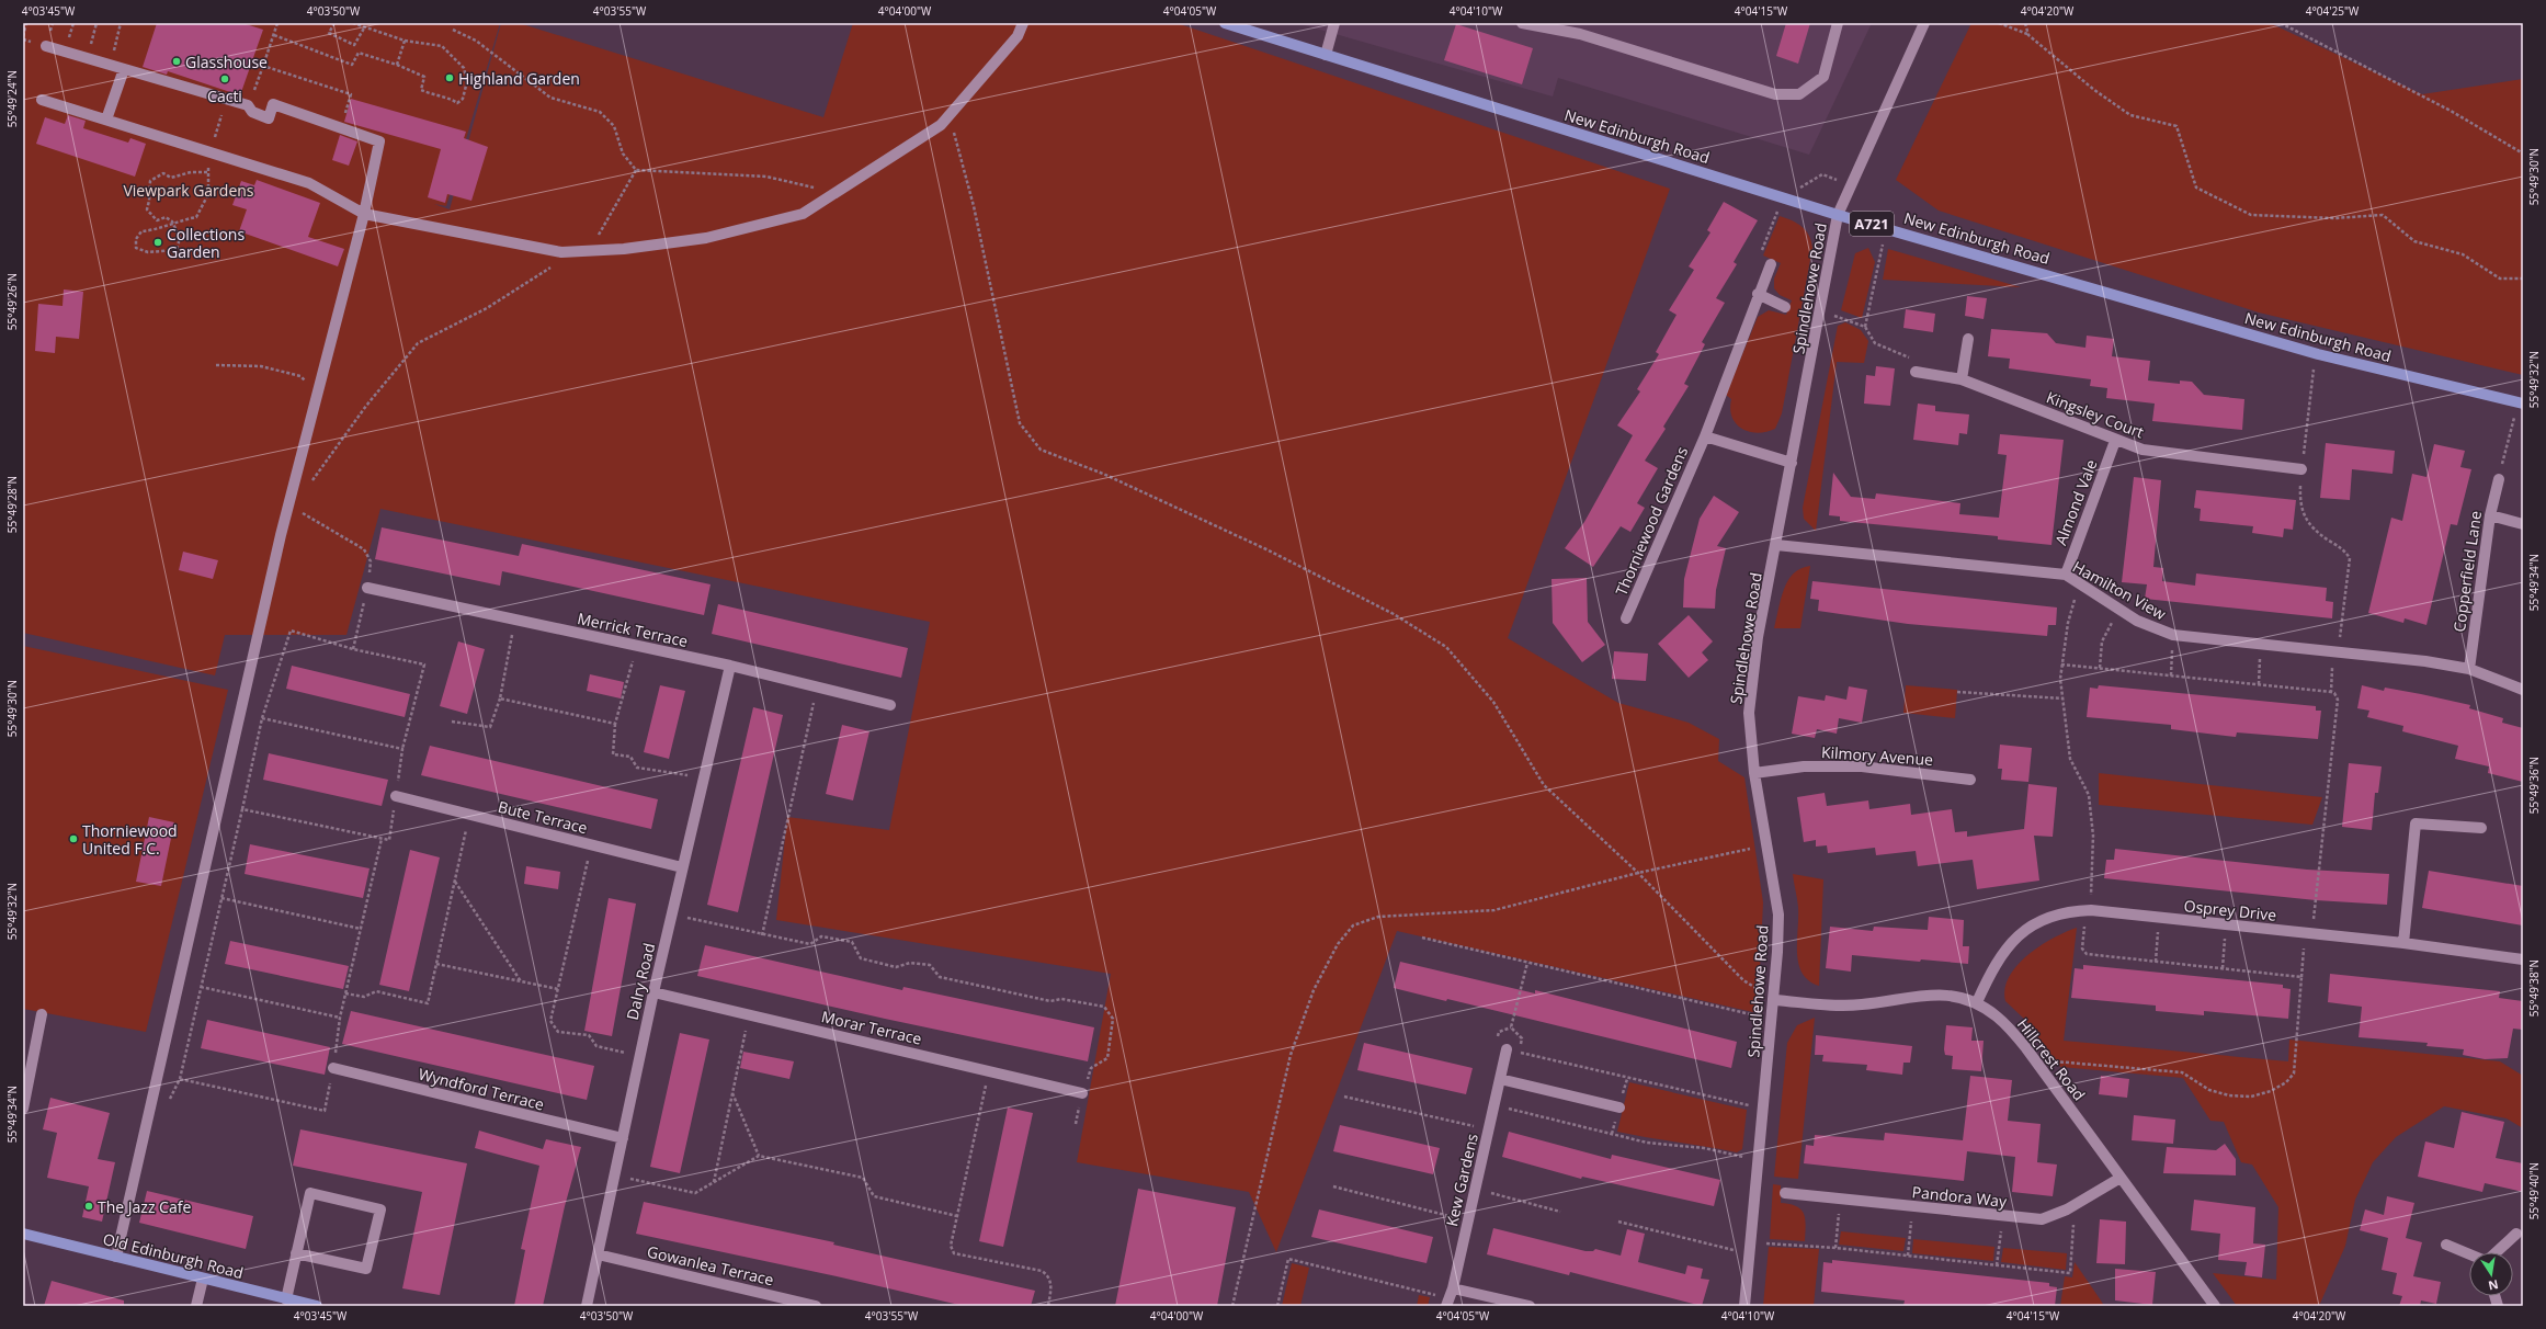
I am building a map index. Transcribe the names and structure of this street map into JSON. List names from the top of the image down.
{
  "streets": {
    "main road": ["New Edinburgh Road", "A721", "Old Edinburgh Road"],
    "street": [
      "Spindlehowe Road",
      "Kingsley Court",
      "Almond Vale",
      "Thorniewood Gardens",
      "Copperfield Lane",
      "Hamilton View",
      "Merrick Terrace",
      "Kilmory Avenue",
      "Bute Terrace",
      "Osprey Drive",
      "Dalry Road",
      "Morar Terrace",
      "Hillcrest Road",
      "Wyndford Terrace",
      "Kew Gardens",
      "Pandora Way",
      "Gowanlea Terrace"
    ]
  },
  "crossings": [
    ["New Edinburgh Road", "Spindlehowe Road"],
    ["Spindlehowe Road", "Thorniewood Gardens"],
    ["Spindlehowe Road", "Hamilton View"],
    ["Spindlehowe Road", "Kilmory Avenue"],
    ["Spindlehowe Road", "Hillcrest Road"],
    ["Kingsley Court", "Almond Vale"],
    ["Almond Vale", "Hamilton View"],
    ["Copperfield Lane", "Hamilton View"],
    ["Merrick Terrace", "Dalry Road"],
    ["Bute Terrace", "Dalry Road"],
    ["Osprey Drive", "Hillcrest Road"],
    ["Dalry Road", "Morar Terrace"],
    ["Dalry Road", "Wyndford Terrace"],
    ["Dalry Road", "Gowanlea Terrace"],
    ["Hillcrest Road", "Pandora Way"]
  ],
  "parks": ["Viewpark Gardens"],
  "places": [
    "Glasshouse",
    "Highland Garden",
    "Cacti",
    "Collections Garden",
    "Thorniewood United F.C.",
    "The Jazz Cafe"
  ],
  "north": "bottom",
  "coordinates": [
    "4°03'45\"W",
    "4°03'50\"W",
    "4°03'55\"W",
    "4°04'00\"W",
    "4°04'05\"W",
    "4°04'10\"W",
    "4°04'15\"W",
    "4°04'20\"W",
    "4°04'25\"W",
    "55°49'24\"N",
    "55°49'30\"N",
    "55°49'26\"N",
    "55°49'32\"N",
    "55°49'28\"N",
    "55°49'34\"N",
    "55°49'36\"N",
    "55°49'38\"N",
    "55°49'40\"N"
  ]
}
